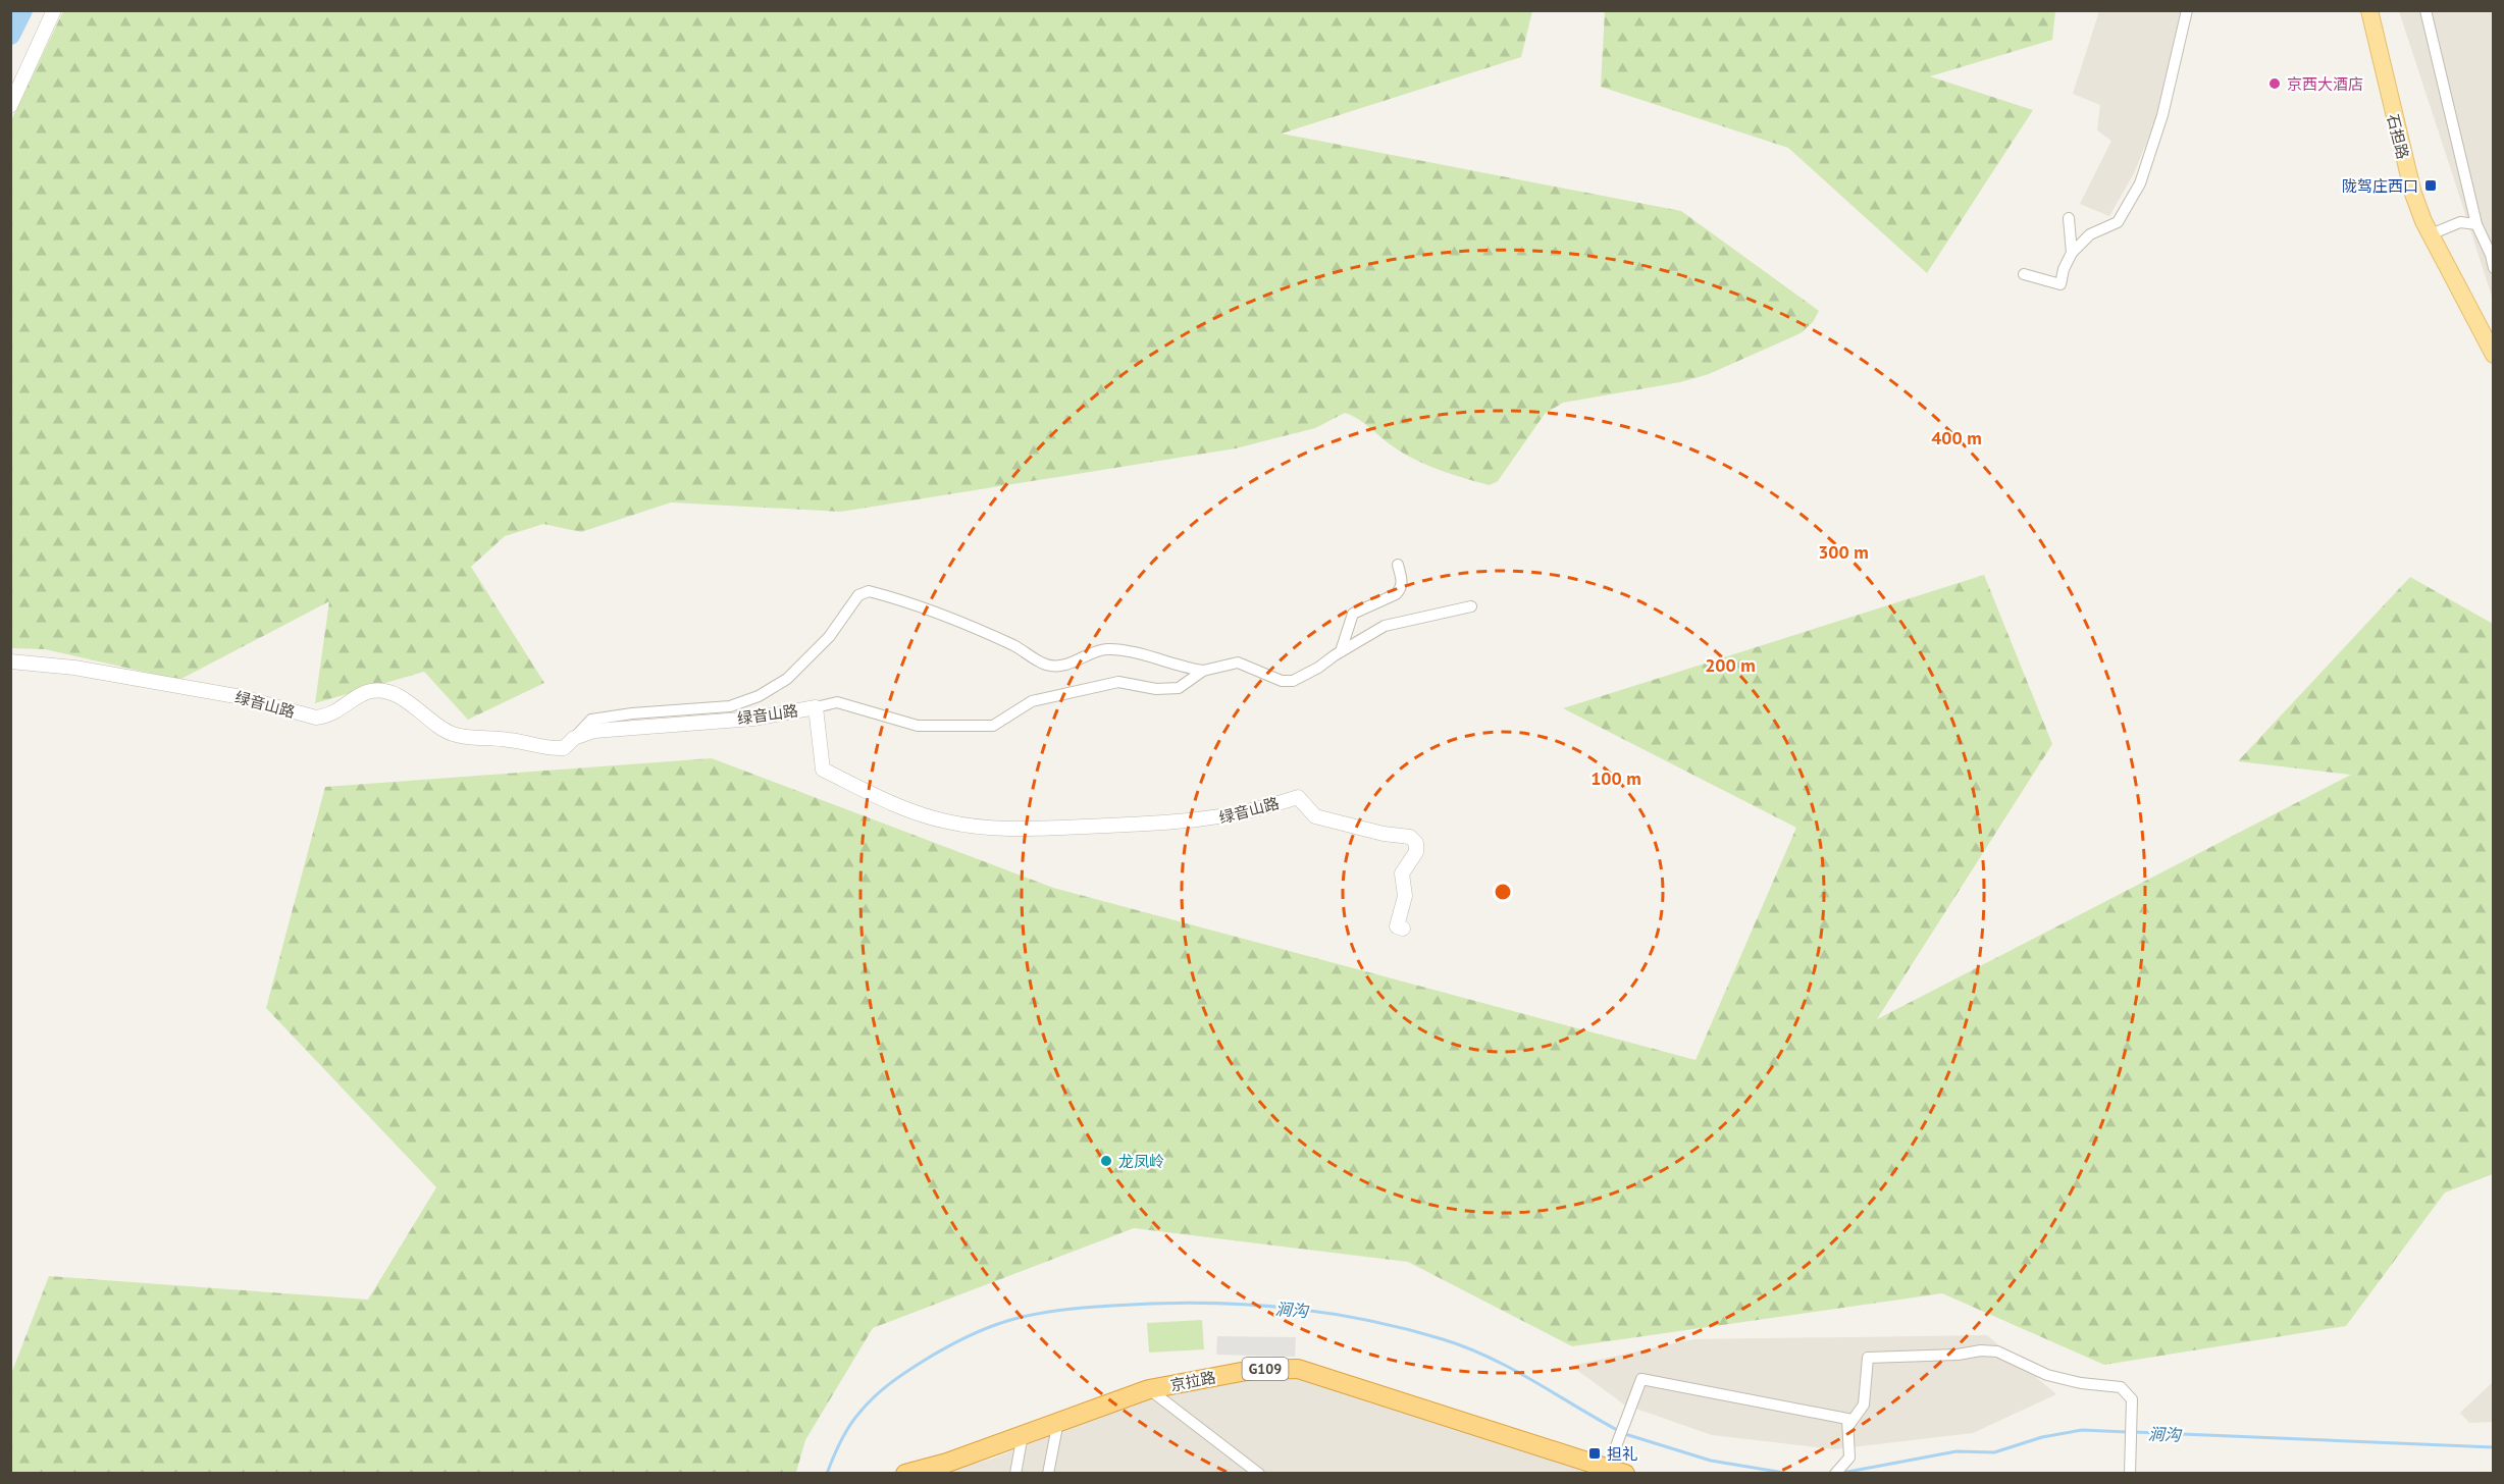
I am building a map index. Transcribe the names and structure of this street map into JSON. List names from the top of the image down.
{
  "streets": {
    "highway": ["G109", "京拉路"],
    "main road": ["石担路"],
    "street": ["绿音山路"]
  },
  "water": ["涧沟"],
  "places": {
    "other": ["京西大酒店", "龙凤岭"],
    "transit": ["陇驾庄西口", "担礼"]
  },
  "rings": [
    "400 m",
    "300 m",
    "200 m",
    "100 m"
  ]
}
